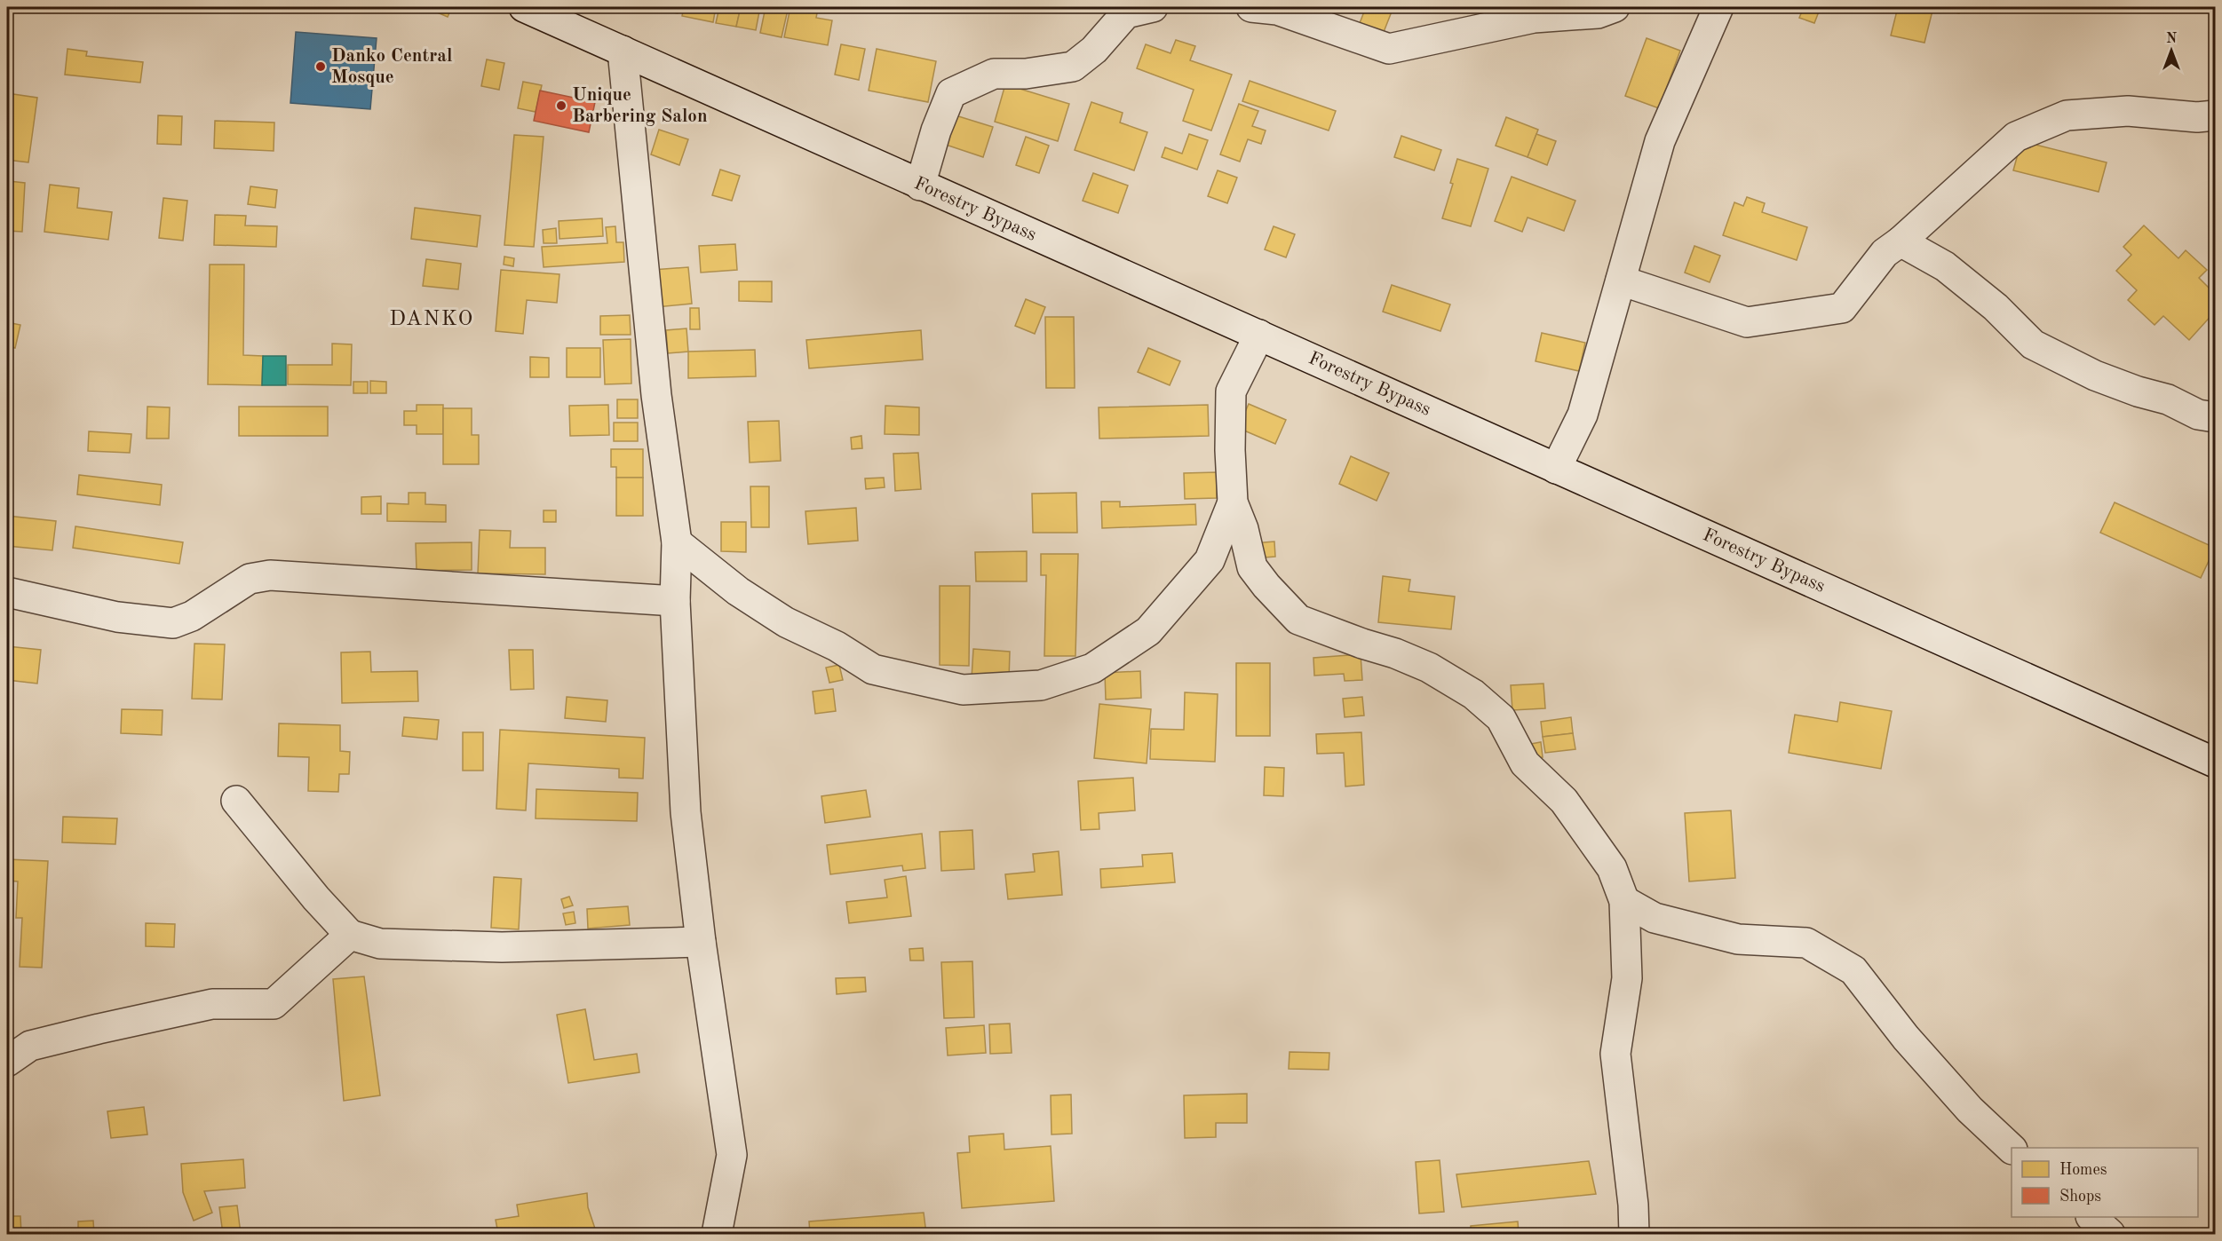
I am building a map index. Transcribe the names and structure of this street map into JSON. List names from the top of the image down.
{
  "streets": {
    "street": ["Forestry Bypass"]
  },
  "districts": ["DANKO"],
  "places": ["Danko Central Mosque", "Unique Barbering Salon"],
  "legend": ["Homes", "Shops"],
  "north": "top"
}
